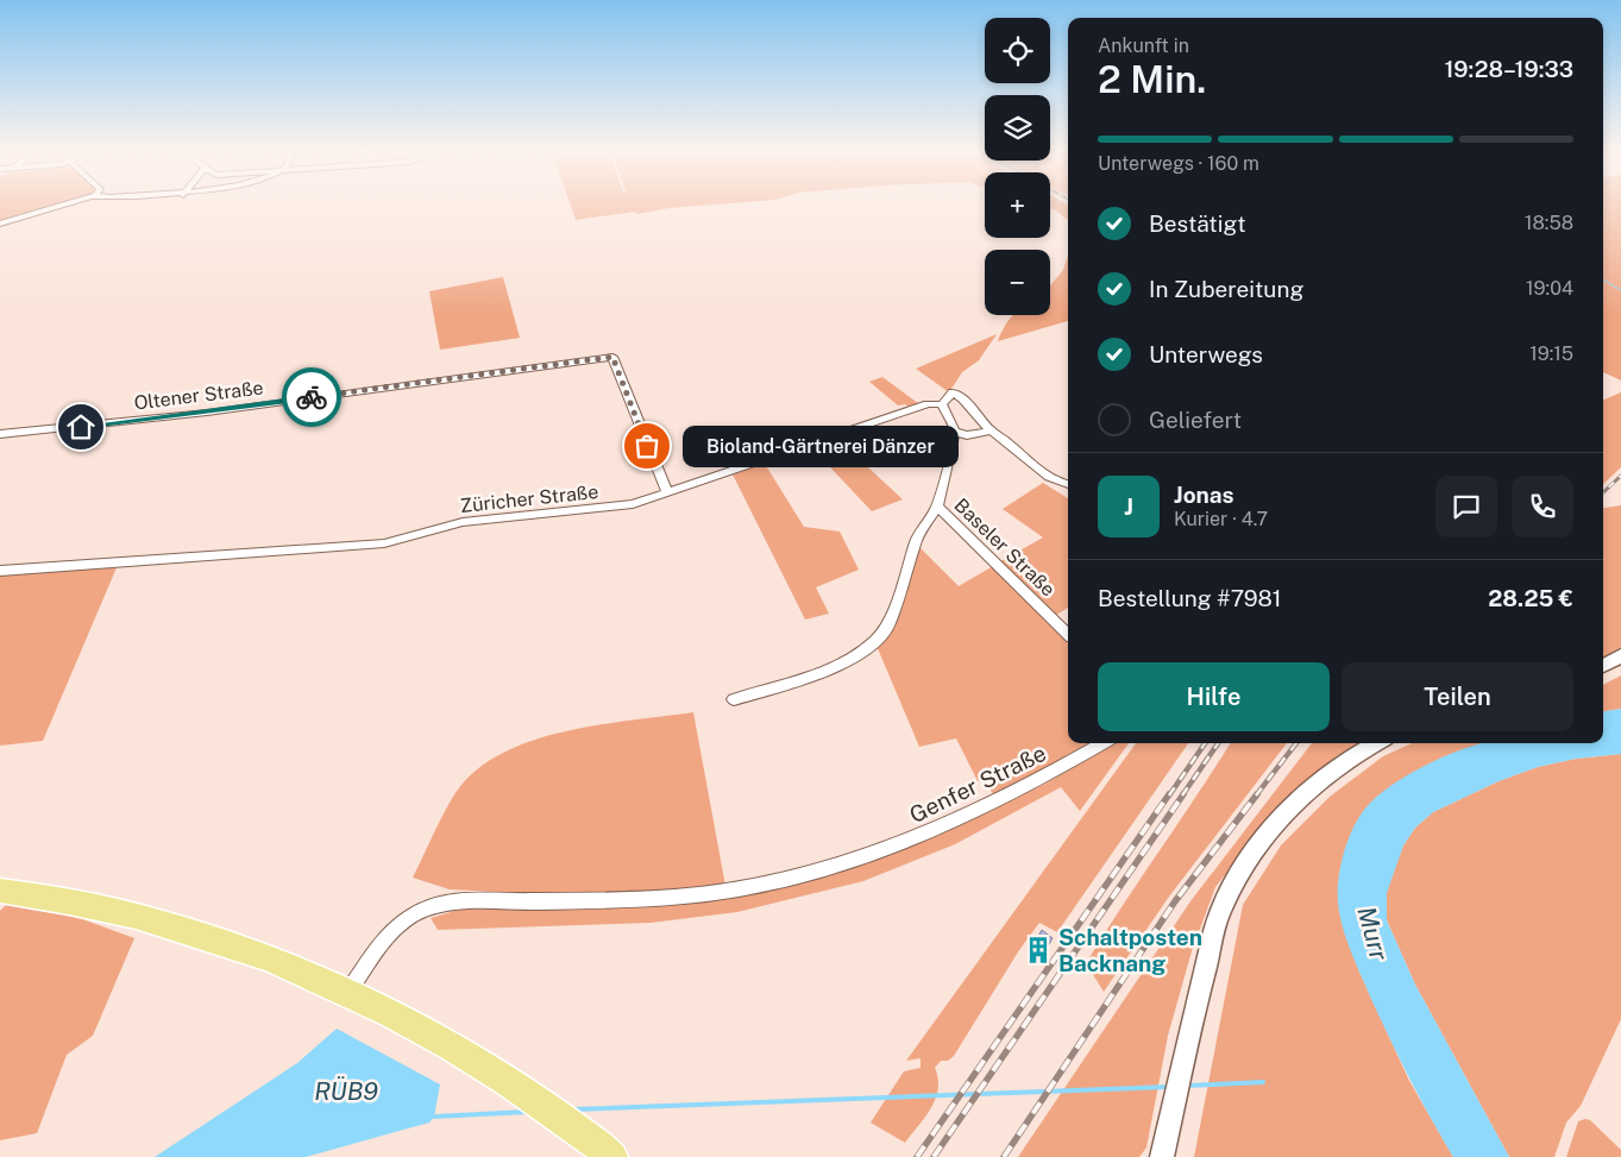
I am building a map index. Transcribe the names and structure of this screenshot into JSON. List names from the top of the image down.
{
  "streets": {
    "street": [
      "Oltener Straße",
      "Züricher Straße",
      "Baseler Straße",
      "Genfer Straße"
    ]
  },
  "crossings": [
    ["Oltener Straße", "Züricher Straße"]
  ],
  "water": ["Murr", "RÜB9"],
  "places": {
    "other": ["Bioland-Gärtnerei Dänzer"],
    "building": ["Schaltposten Backnang"]
  },
  "page": {
    "map_buttons": ["+", "−"],
    "heading": ["2 Min.", "Ankunft in", "19:28–19:33"],
    "panel": [
      "Jonas",
      "Kurier · 4.7",
      "Bestellung #7981",
      "28.25 €"
    ],
    "bar": "Unterwegs · 160 m",
    "list": [
      ["Bestätigt", "18:58"],
      ["In Zubereitung", "19:04"],
      ["Unterwegs", "19:15"],
      "Geliefert"
    ],
    "bubble": "Bioland-Gärtnerei Dänzer",
    "round": "J",
    "buttons": ["Hilfe", "Teilen"]
  }
}
